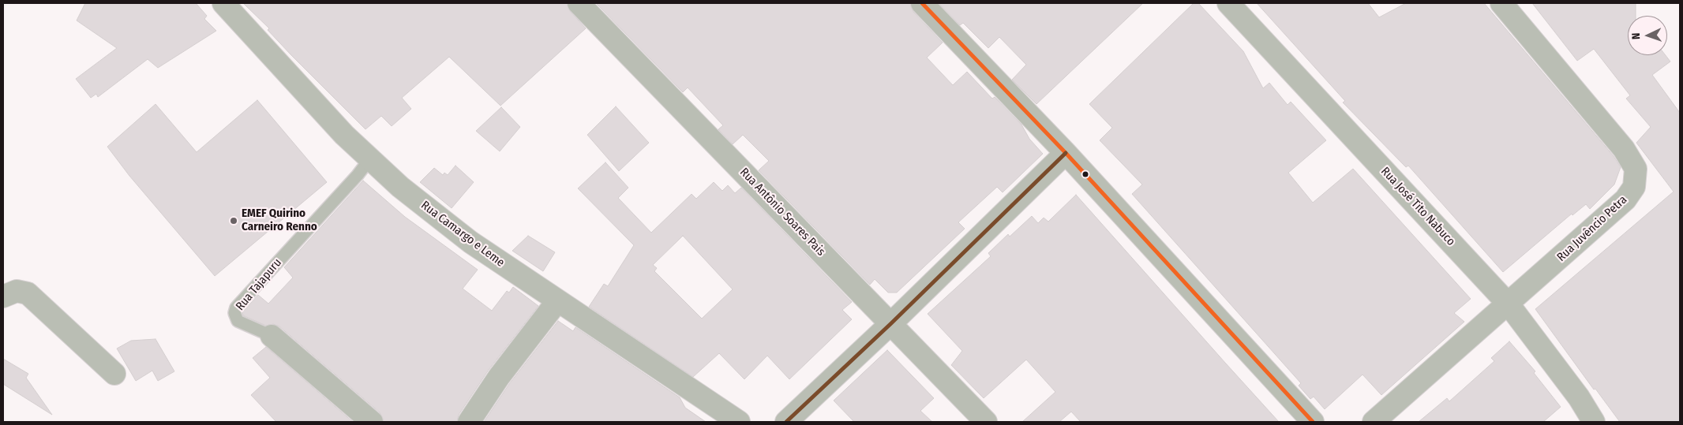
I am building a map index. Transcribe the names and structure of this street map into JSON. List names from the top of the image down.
{
  "streets": {
    "street": [
      "Rua José Tito Nabuco",
      "Rua Antônio Soares Pais",
      "Rua Juvêncio Petra",
      "Rua Camargo e Leme",
      "Rua Tajapuru"
    ]
  },
  "crossings": [
    ["Rua José Tito Nabuco", "Rua Juvêncio Petra"],
    ["Rua Camargo e Leme", "Rua Tajapuru"]
  ],
  "places": ["EMEF Quirino Carneiro Renno"],
  "north": "left"
}
